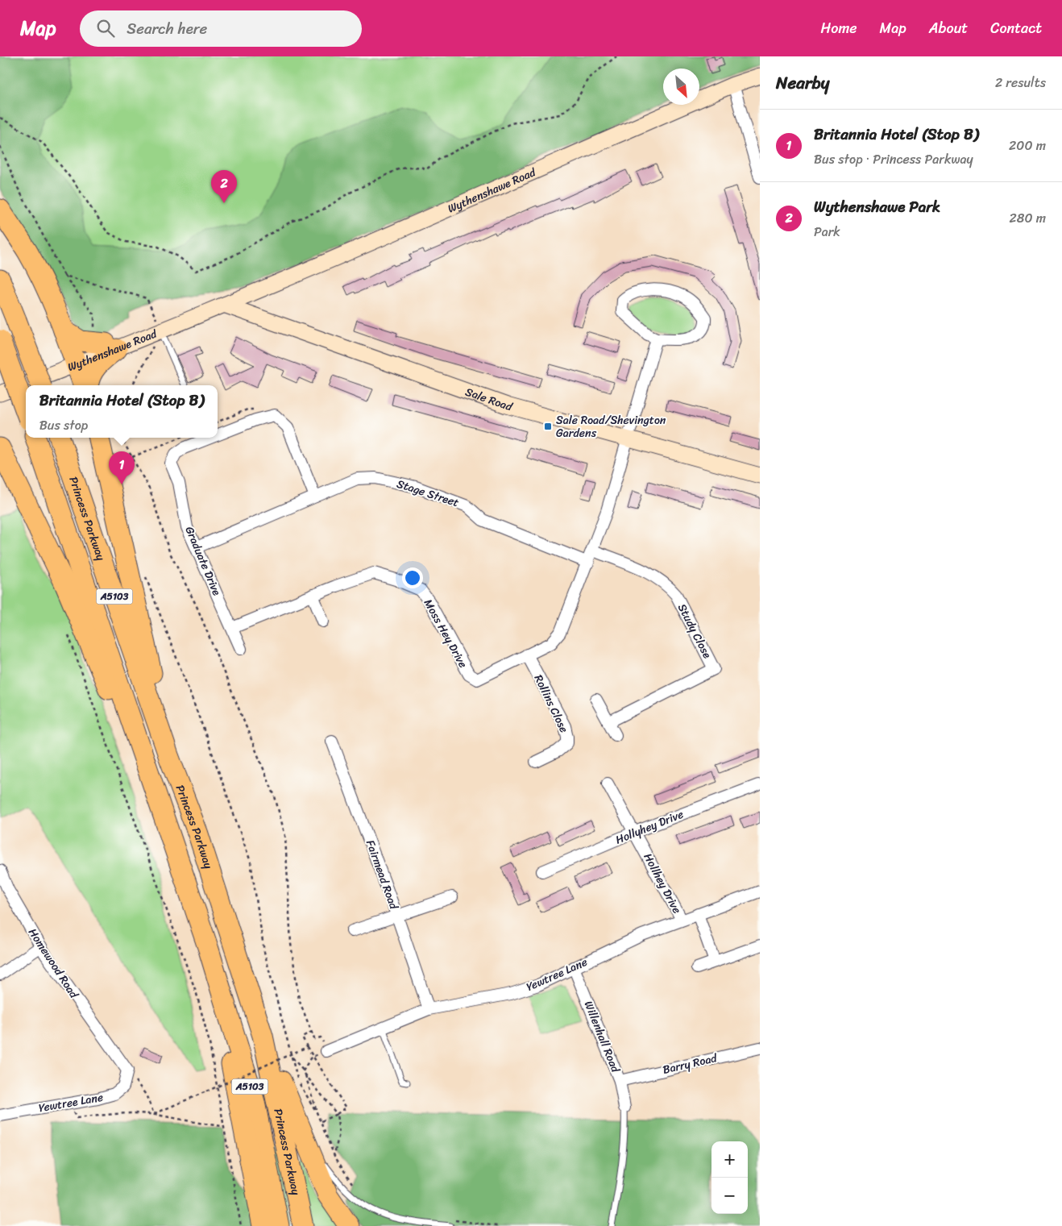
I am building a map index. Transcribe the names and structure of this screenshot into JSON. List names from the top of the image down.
{
  "streets": {
    "highway": ["Princess Parkway", "A5103"],
    "main road": ["Wythenshawe Road", "Sale Road"],
    "street": [
      "Stage Street",
      "Graduate Drive",
      "Study Close",
      "Moss Hey Drive",
      "Rollins Close",
      "Hollyhey Drive",
      "Fairmead Road",
      "Hollhey Drive",
      "Homewood Road",
      "Yewtree Lane",
      "Willenhall Road",
      "Barry Road"
    ]
  },
  "crossings": [
    ["Wythenshawe Road", "Sale Road"],
    ["Sale Road", "Moss Hey Drive"],
    ["Stage Street", "Graduate Drive"],
    ["Stage Street", "Moss Hey Drive"],
    ["Graduate Drive", "Moss Hey Drive"],
    ["Study Close", "Moss Hey Drive"],
    ["Moss Hey Drive", "Rollins Close"],
    ["Hollyhey Drive", "Hollhey Drive"],
    ["Fairmead Road", "Yewtree Lane"],
    ["Hollhey Drive", "Yewtree Lane"],
    ["Homewood Road", "Yewtree Lane"],
    ["Yewtree Lane", "Willenhall Road"],
    ["Willenhall Road", "Barry Road"]
  ],
  "places": {
    "transit": ["Sale Road/Shevington Gardens"]
  },
  "north": "bottom right",
  "page": {
    "header": "Map",
    "search": "Search here",
    "nav": [
      "Home",
      "Map",
      "About",
      "Contact"
    ],
    "heading": ["Nearby", "2 results"],
    "list": [
      {
        "mark": "1",
        "name": "Britannia Hotel (Stop B)",
        "note": "Bus stop · Princess Parkway",
        "value": "200 m"
      },
      {
        "mark": "2",
        "name": "Wythenshawe Park",
        "note": "Park",
        "value": "280 m"
      }
    ],
    "pins": ["2", "1"],
    "popup": ["Britannia Hotel (Stop B)", "Bus stop"],
    "map_buttons": ["+", "−"]
  }
}
